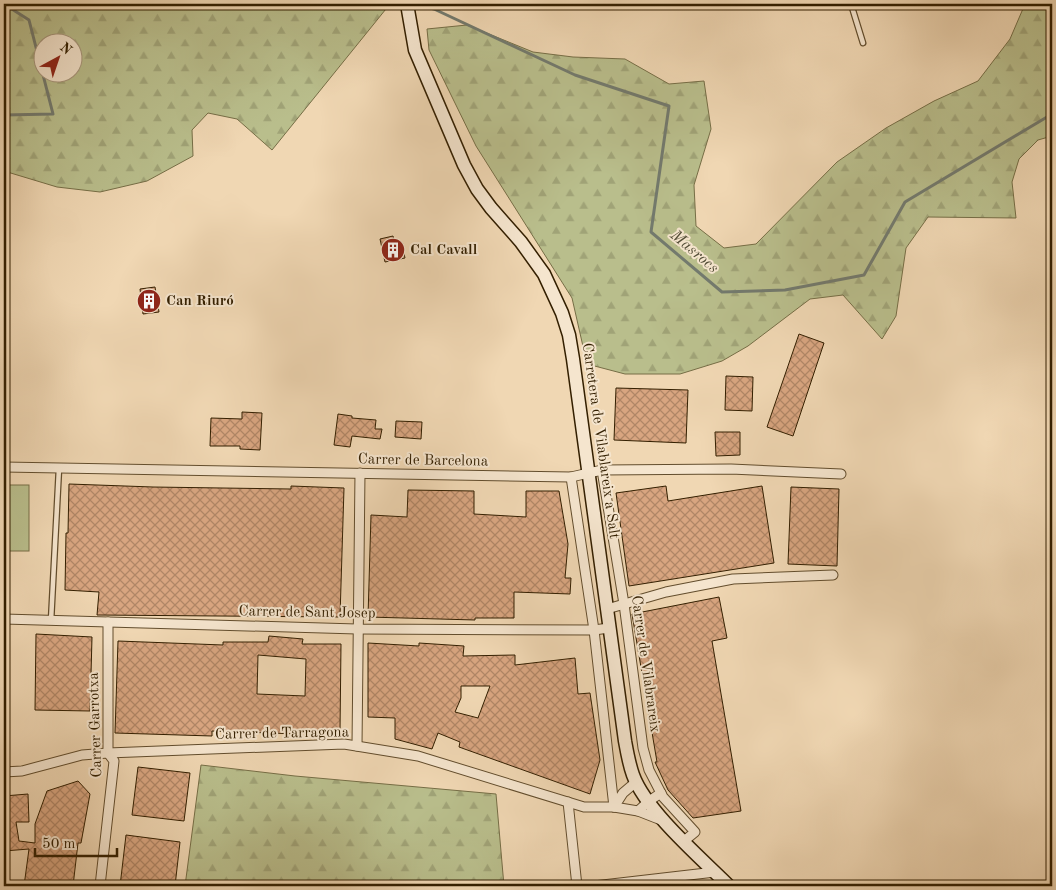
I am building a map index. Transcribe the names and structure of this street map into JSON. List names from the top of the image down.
{
  "streets": {
    "street": [
      "Carretera de Vilablareix a Salt",
      "Carrer de Barcelona",
      "Carrer de Sant Josep",
      "Carrer de Vilabrareix",
      "Carrer Garrotxa",
      "Carrer de Tarragona"
    ]
  },
  "crossings": [
    ["Carretera de Vilablareix a Salt", "Carrer de Barcelona"],
    ["Carretera de Vilablareix a Salt", "Carrer de Sant Josep"],
    ["Carretera de Vilablareix a Salt", "Carrer de Vilabrareix"],
    ["Carretera de Vilablareix a Salt", "Carrer de Tarragona"],
    ["Carrer de Barcelona", "Carrer de Vilabrareix"],
    ["Carrer de Sant Josep", "Carrer Garrotxa"],
    ["Carrer Garrotxa", "Carrer de Tarragona"]
  ],
  "water": ["Masrocs"],
  "places": {
    "building": ["Cal Cavall", "Can Riuró"]
  },
  "scale_bar": "50 m",
  "north": "top right"
}
